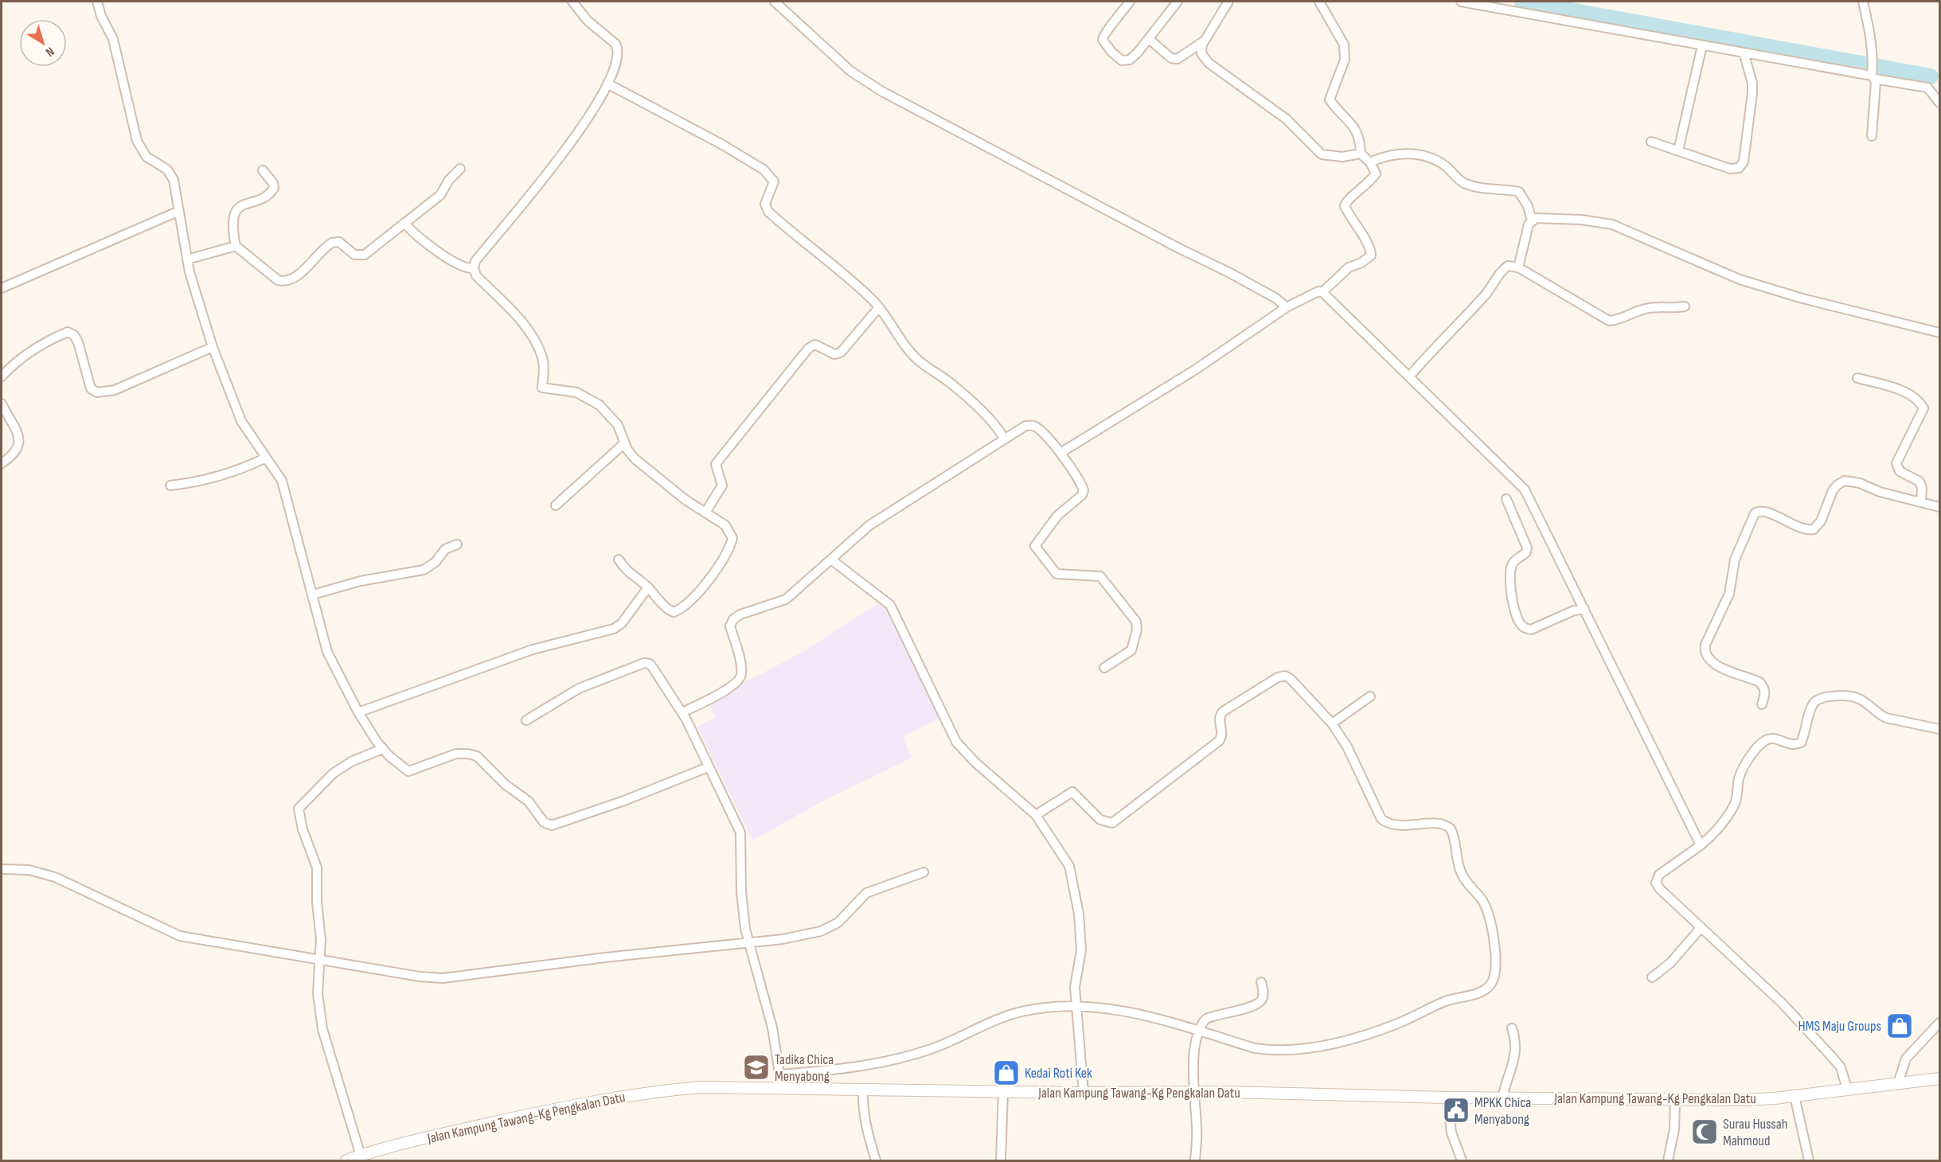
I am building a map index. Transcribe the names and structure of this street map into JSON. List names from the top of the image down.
{
  "streets": {
    "street": ["Jalan Kampung Tawang-Kg Pengkalan Datu"]
  },
  "places": {
    "shop": ["HMS Maju Groups", "Kedai Roti Kek"],
    "school or university": ["Tadika Chica Menyabong"],
    "public building": ["MPKK Chica Menyabong"],
    "mosque": ["Surau Hussah Mahmoud"]
  },
  "north": "bottom right"
}
